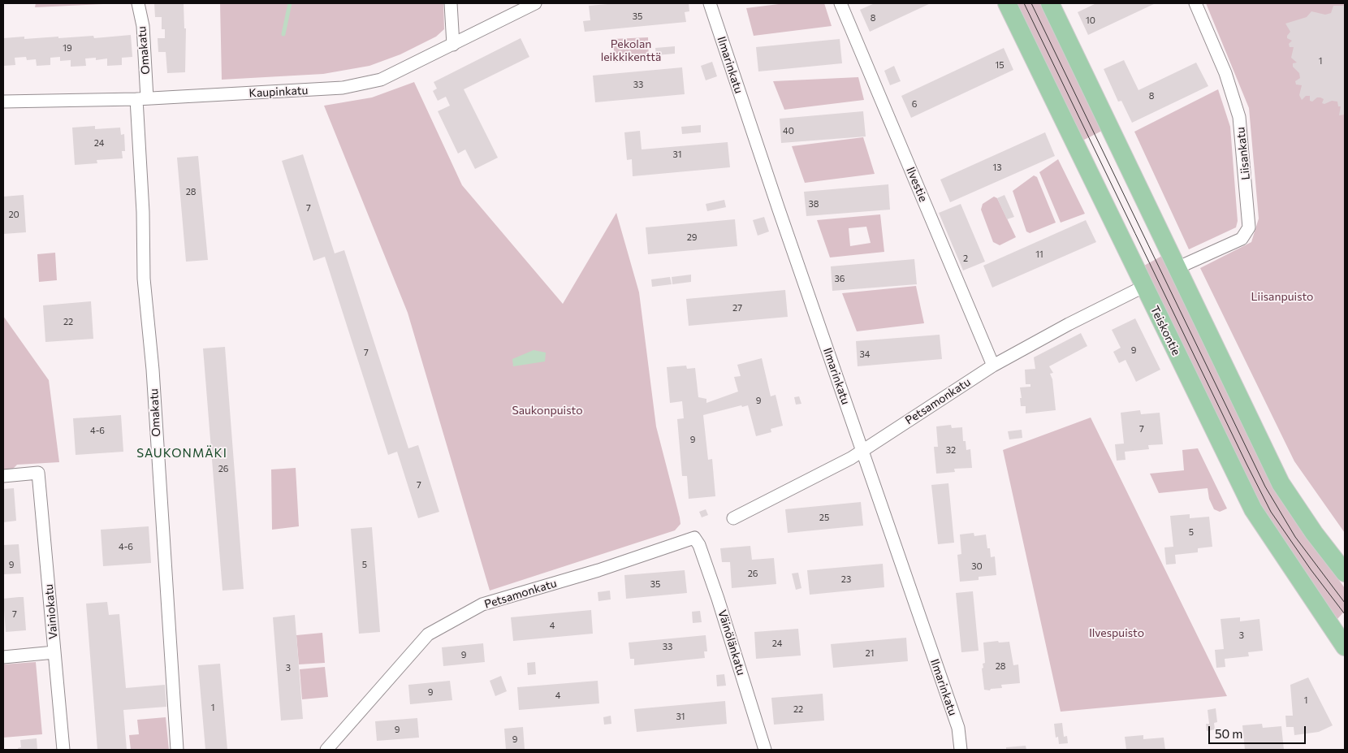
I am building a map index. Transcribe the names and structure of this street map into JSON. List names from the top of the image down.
{
  "streets": {
    "main road": ["Teiskontie"],
    "street": [
      "Omakatu",
      "Ilmarinkatu",
      "Kaupinkatu",
      "Liisankatu",
      "Ilvestie",
      "Petsamonkatu",
      "Vainiokatu",
      "Väinölänkatu"
    ]
  },
  "crossings": [
    ["Omakatu", "Kaupinkatu"],
    ["Ilmarinkatu", "Petsamonkatu"],
    ["Ilvestie", "Petsamonkatu"],
    ["Teiskontie", "Petsamonkatu"],
    ["Petsamonkatu", "Väinölänkatu"]
  ],
  "districts": ["SAUKONMÄKI"],
  "parks": [
    "Pekolan leikkikenttä",
    "Liisanpuisto",
    "Saukonpuisto",
    "Ilvespuisto"
  ],
  "house_numbers": [
    "35",
    "8",
    "10",
    "19",
    "1",
    "15",
    "33",
    "8",
    "6",
    "40",
    "24",
    "31",
    "13",
    "28",
    "38",
    "7",
    "20",
    "29",
    "11",
    "2",
    "36",
    "27",
    "22",
    "9",
    "7",
    "34",
    "9",
    "7",
    "4-6",
    "9",
    "32",
    "26",
    "7",
    "25",
    "5",
    "4-6",
    "9",
    "5",
    "30",
    "26",
    "23",
    "35",
    "7",
    "4",
    "3",
    "24",
    "33",
    "21",
    "9",
    "28",
    "3",
    "9",
    "4",
    "1",
    "1",
    "22",
    "31",
    "9",
    "9"
  ],
  "scale_bar": "50 m"
}
